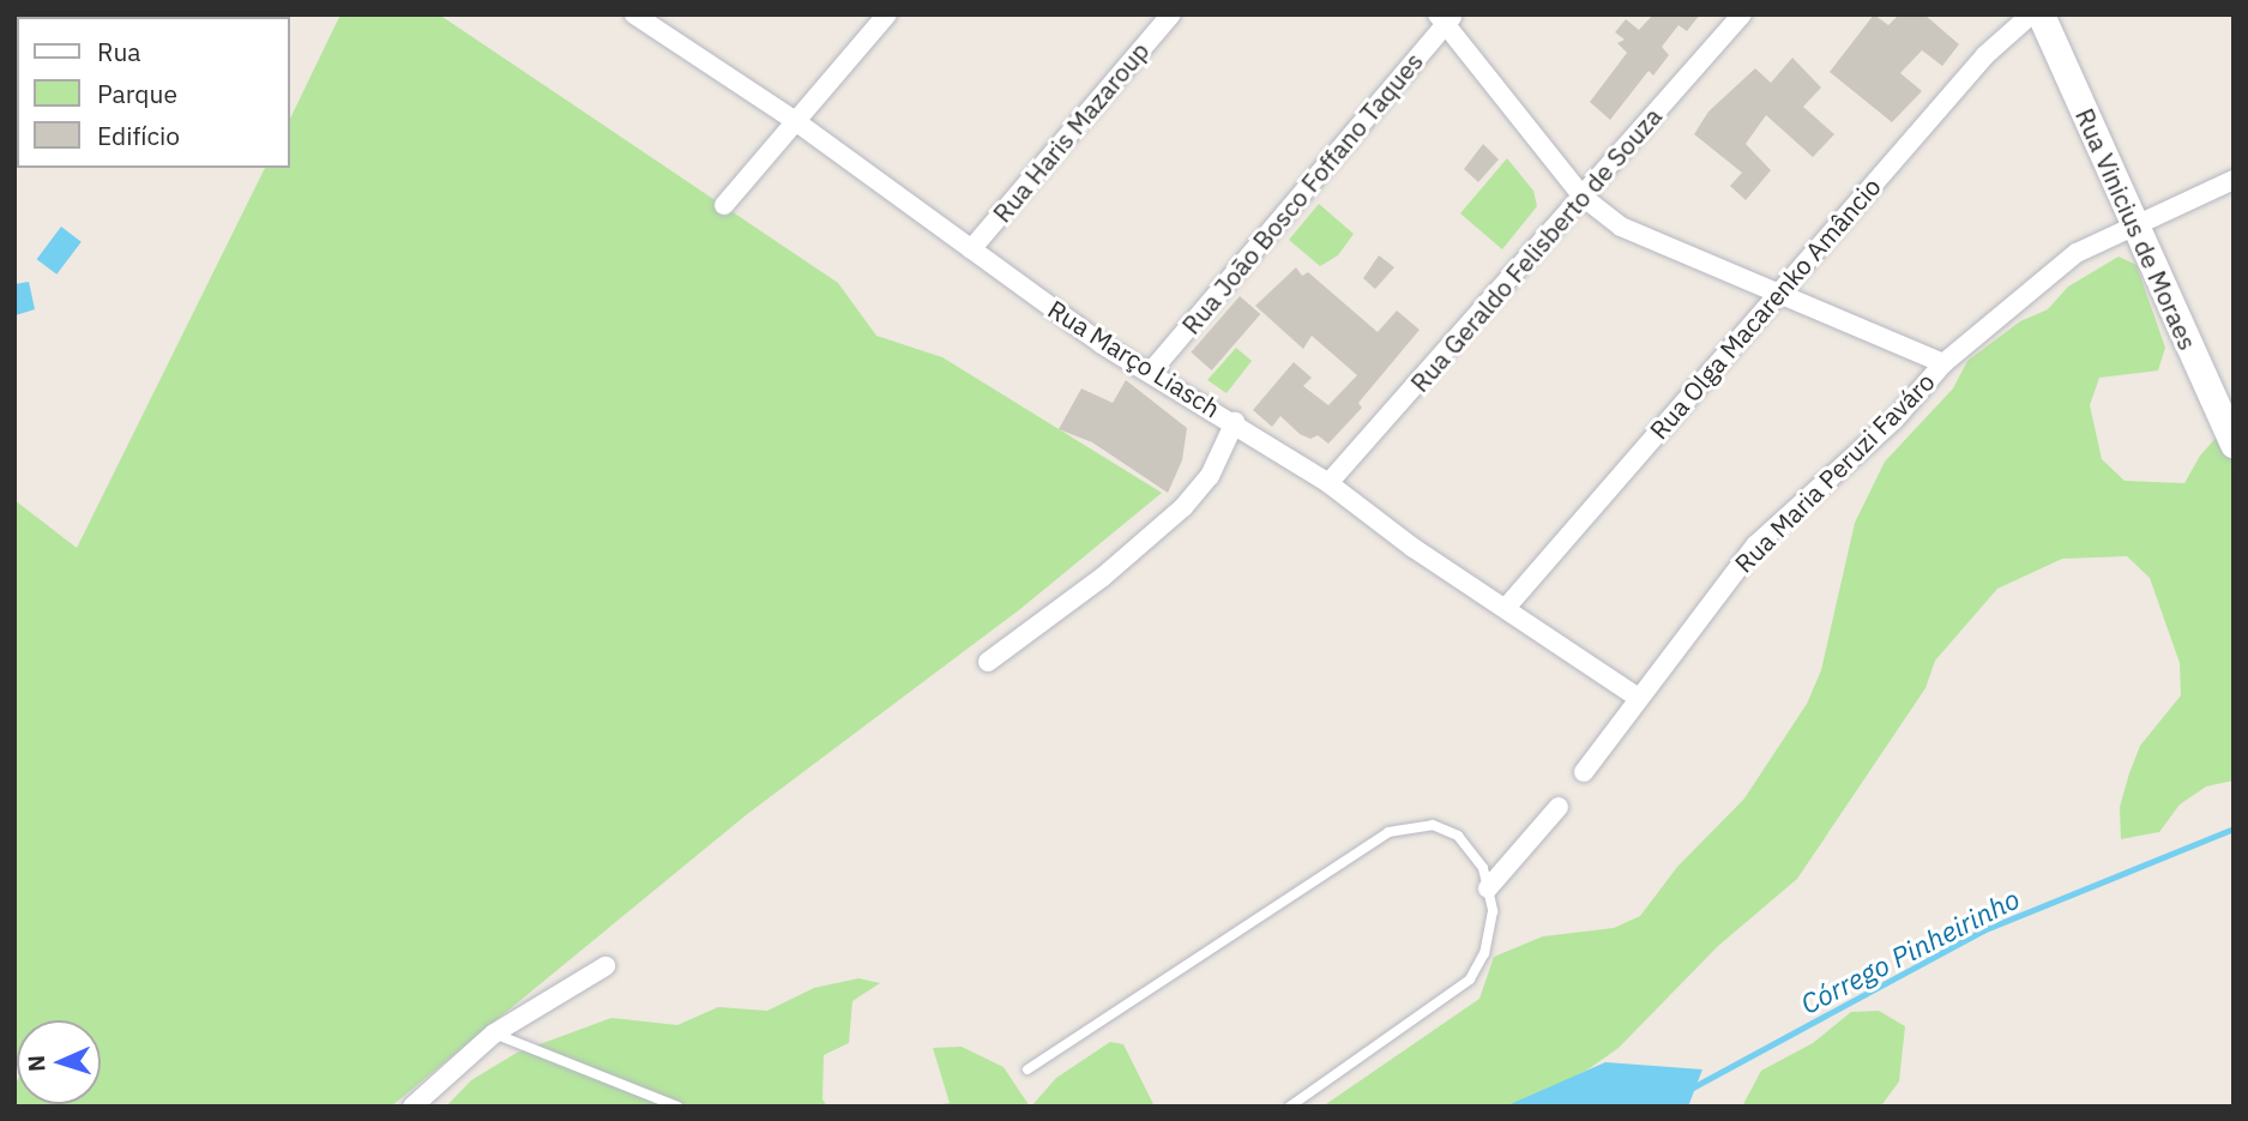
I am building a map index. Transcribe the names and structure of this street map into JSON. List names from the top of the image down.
{
  "streets": {
    "street": [
      "Rua Haris Mazaroup",
      "Rua João Bosco Foffano Taques",
      "Rua Vinicius de Moraes",
      "Rua Geraldo Felisberto de Souza",
      "Rua Olga Macarenko Amâncio",
      "Rua Março Liasch",
      "Rua Maria Peruzi Faváro"
    ]
  },
  "crossings": [
    ["Rua Haris Mazaroup", "Rua Março Liasch"],
    ["Rua João Bosco Foffano Taques", "Rua Março Liasch"],
    ["Rua Vinicius de Moraes", "Rua Maria Peruzi Faváro"],
    ["Rua Geraldo Felisberto de Souza", "Rua Março Liasch"],
    ["Rua Olga Macarenko Amâncio", "Rua Março Liasch"],
    ["Rua Março Liasch", "Rua Maria Peruzi Faváro"]
  ],
  "water": ["Córrego Pinheirinho"],
  "legend": ["Rua", "Parque", "Edifício"],
  "north": "left"
}
